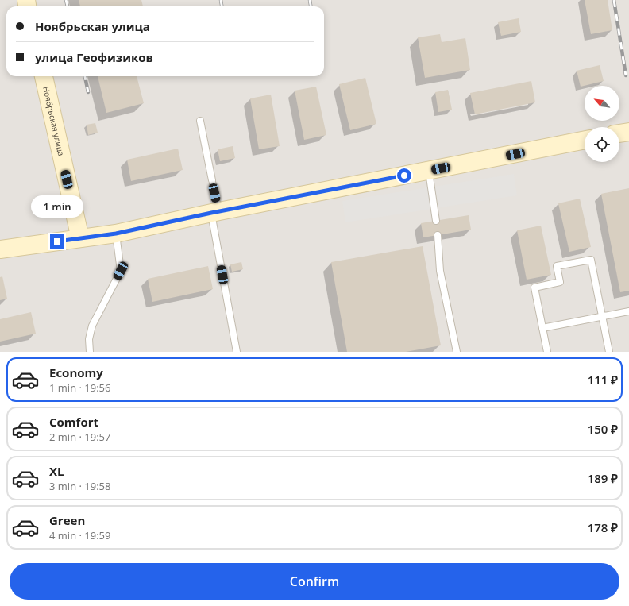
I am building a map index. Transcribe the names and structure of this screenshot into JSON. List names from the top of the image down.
{
  "streets": {
    "main road": ["Ноябрьская улица"]
  },
  "north": "top left",
  "page": {
    "banner": ["Ноябрьская улица", "улица Геофизиков"],
    "bubble": "1 min",
    "list": [
      {
        "name": "Economy",
        "note": "1 min · 19:56",
        "value": "111 ₽"
      },
      {
        "name": "Comfort",
        "note": "2 min · 19:57",
        "value": "150 ₽"
      },
      {
        "name": "XL",
        "note": "3 min · 19:58",
        "value": "189 ₽"
      },
      {
        "name": "Green",
        "note": "4 min · 19:59",
        "value": "178 ₽"
      }
    ],
    "buttons": "Confirm"
  }
}
